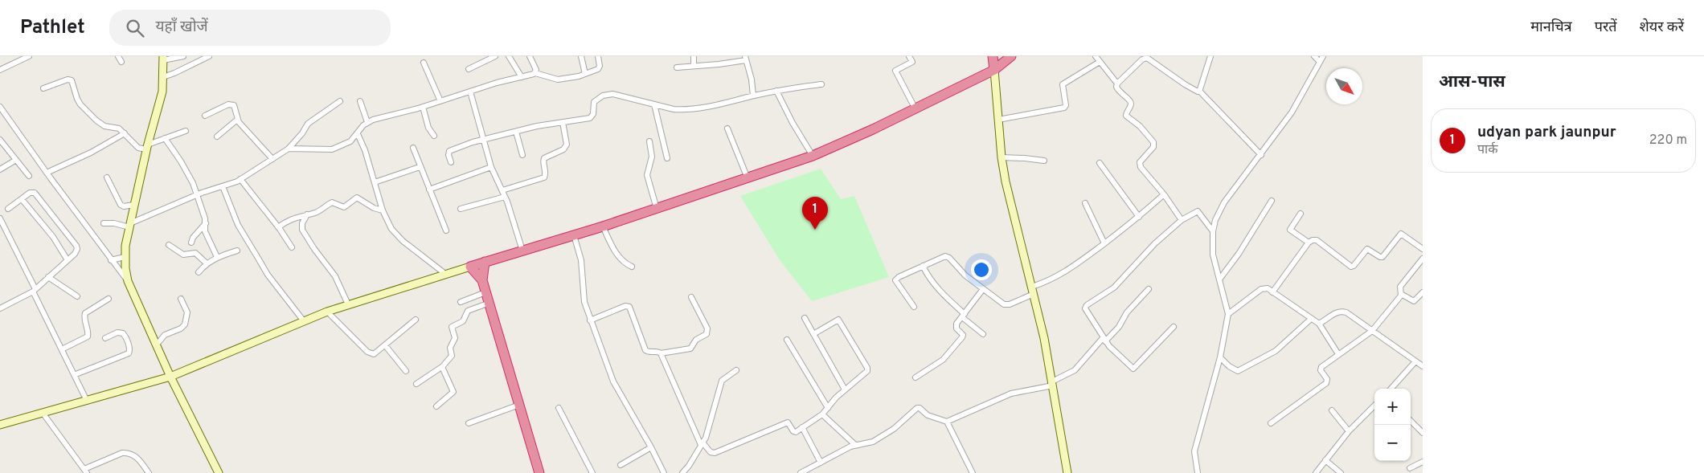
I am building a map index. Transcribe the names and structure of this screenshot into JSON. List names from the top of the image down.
{
  "north": "bottom right",
  "page": {
    "header": "Pathlet",
    "search": "यहाँ खोजें",
    "nav": ["मानचित्र", "परतें", "शेयर करें"],
    "heading": "आस-पास",
    "list": [
      {
        "mark": "1",
        "name": "udyan park jaunpur",
        "note": "पार्क",
        "value": "220 m"
      }
    ],
    "pins": "1",
    "map_buttons": ["+", "−"]
  }
}
